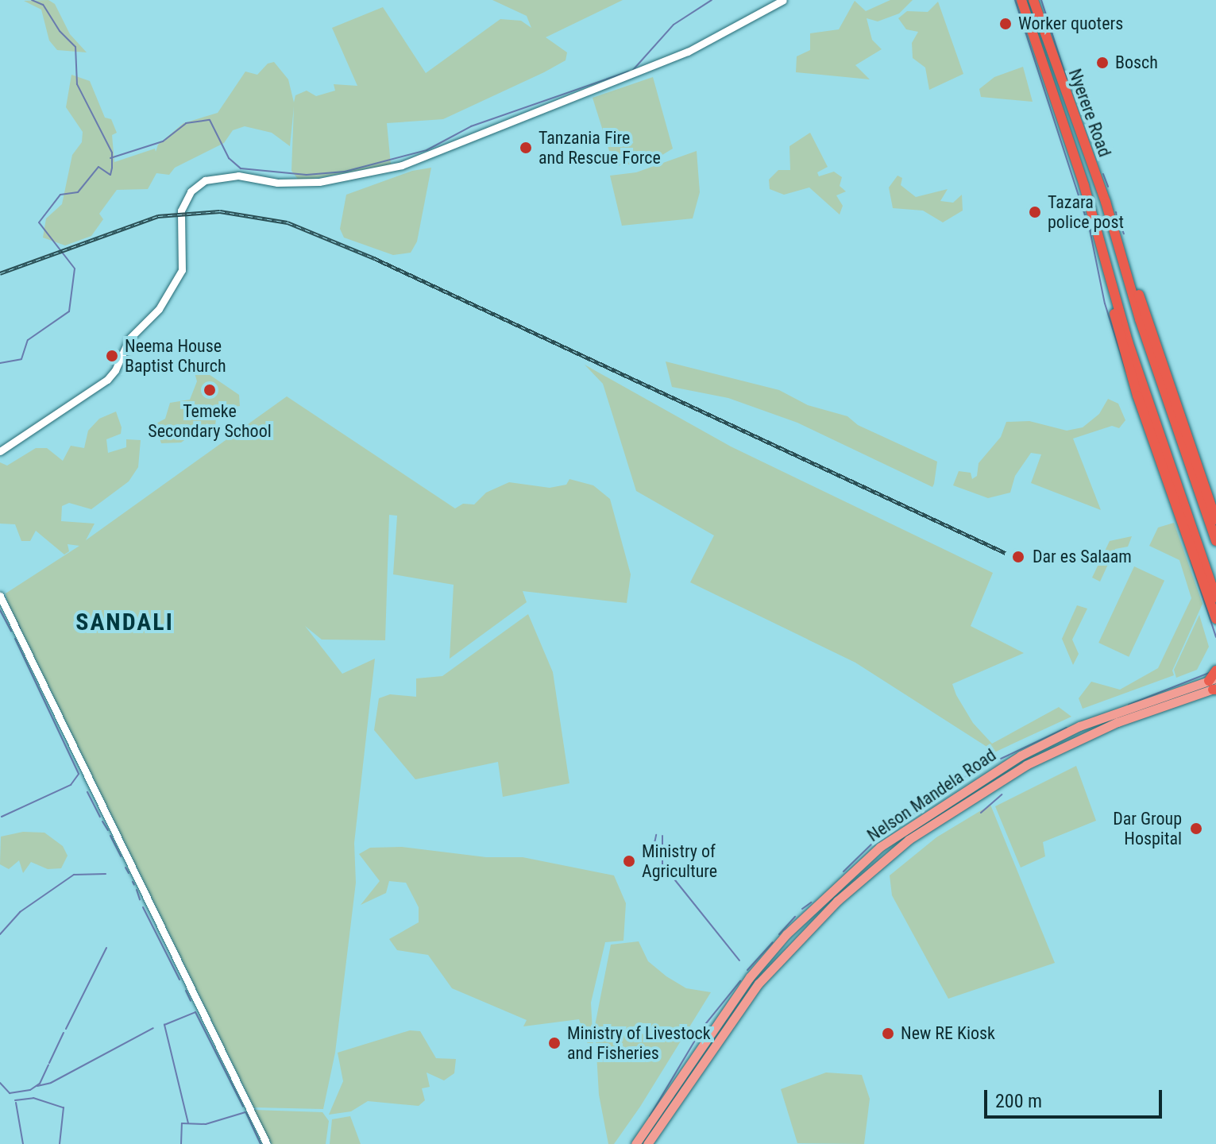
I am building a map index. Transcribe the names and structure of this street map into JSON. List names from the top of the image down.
{
  "streets": {
    "highway": ["Nyerere Road"],
    "main road": ["Nelson Mandela Road"]
  },
  "districts": ["SANDALI"],
  "places": [
    "Worker quoters",
    "Bosch",
    "Tanzania Fire and Rescue Force",
    "Tazara police post",
    "Neema House Baptist Church",
    "Temeke Secondary School",
    "Dar es Salaam",
    "Dar Group Hospital",
    "Ministry of Agriculture",
    "New RE Kiosk",
    "Ministry of Livestock and Fisheries"
  ],
  "scale_bar": "200 m"
}
